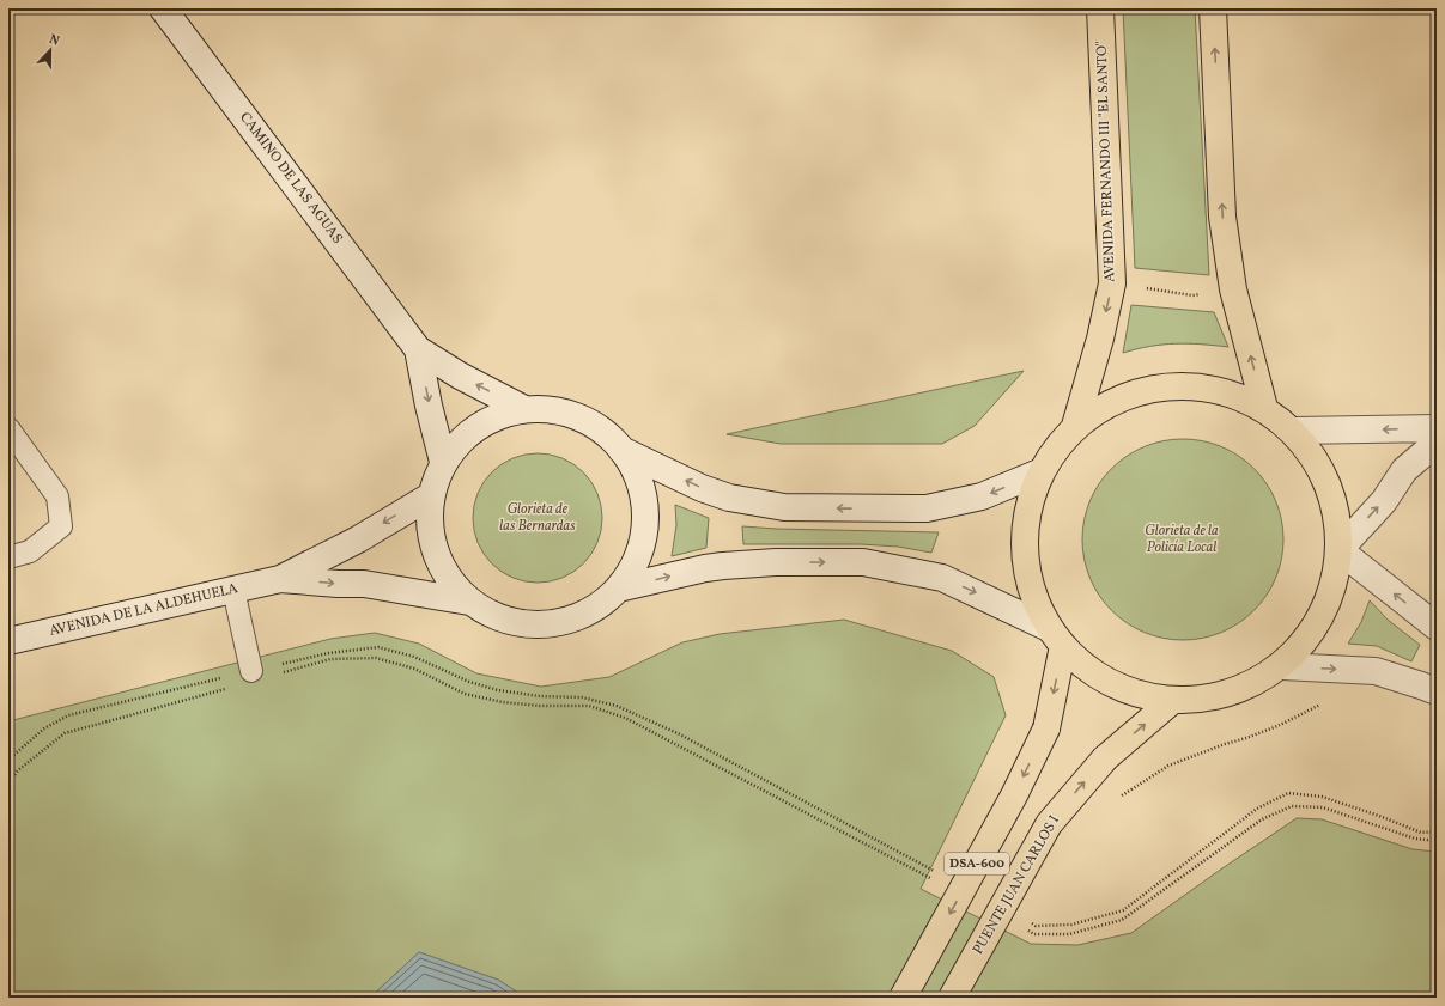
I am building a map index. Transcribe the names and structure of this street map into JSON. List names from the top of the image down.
{
  "streets": {
    "main road": [
      "AVENIDA FERNANDO III \"EL SANTO\"",
      "CAMINO DE LAS AGUAS",
      "AVENIDA DE LA ALDEHUELA",
      "DSA-600",
      "PUENTE JUAN CARLOS I"
    ]
  },
  "parks": ["Glorieta de las Bernardas", "Glorieta de la Policía Local"],
  "north": "top"
}
